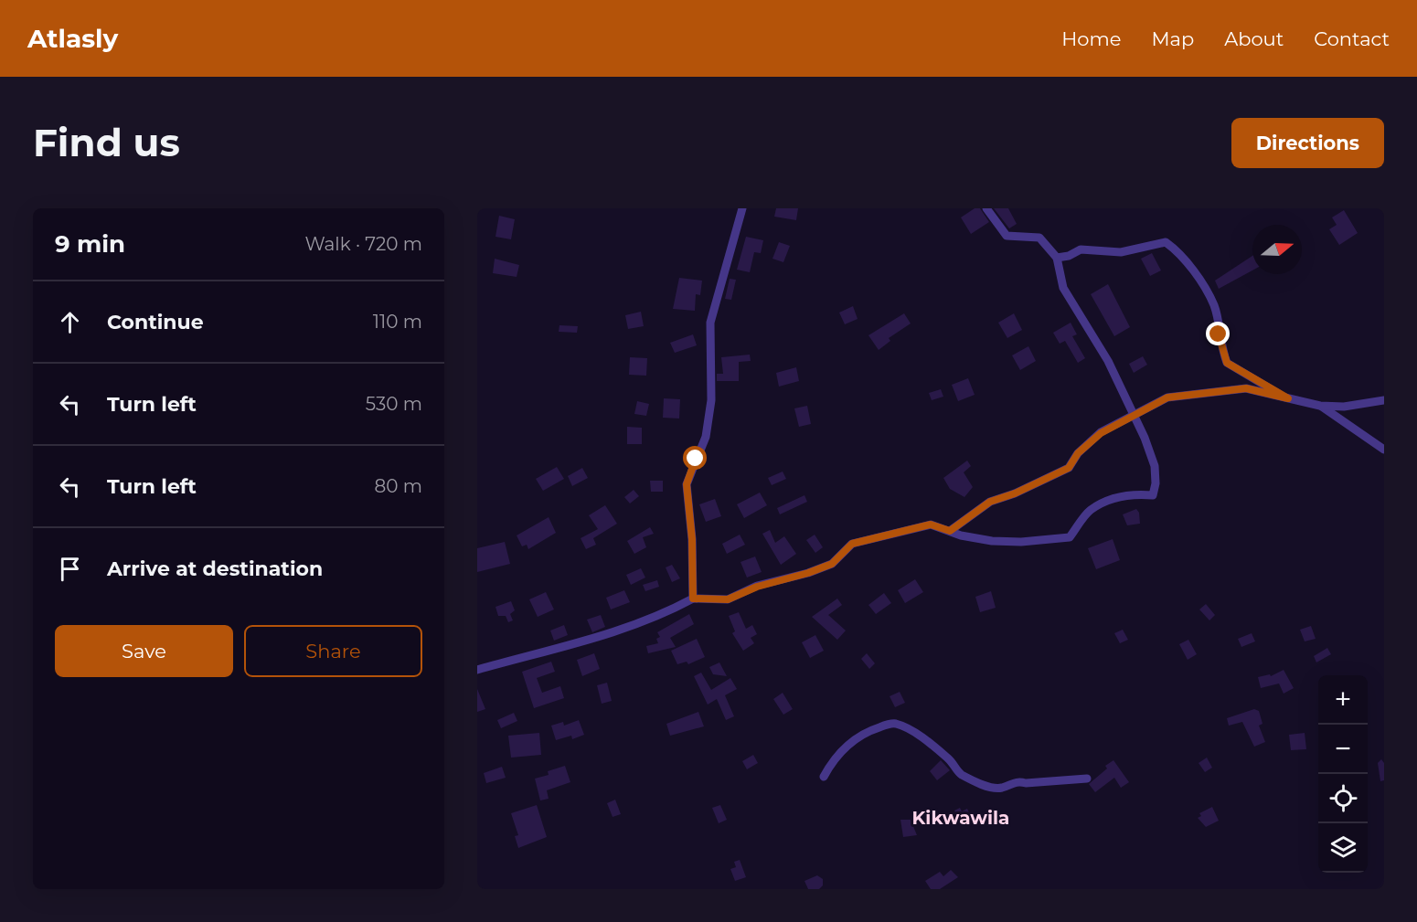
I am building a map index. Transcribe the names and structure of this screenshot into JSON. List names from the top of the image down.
{
  "districts": ["Kikwawila"],
  "north": "right",
  "page": {
    "header": "Atlasly",
    "nav": [
      "Home",
      "Map",
      "About",
      "Contact"
    ],
    "buttons": [
      "Directions",
      ["Save", "Share"]
    ],
    "title": "Find us",
    "heading": ["9 min", "Walk · 720 m"],
    "list": [
      ["Continue", "110 m"],
      ["Turn left", "530 m"],
      ["Turn left", "80 m"],
      "Arrive at destination"
    ],
    "map_buttons": ["+", "−"]
  }
}
